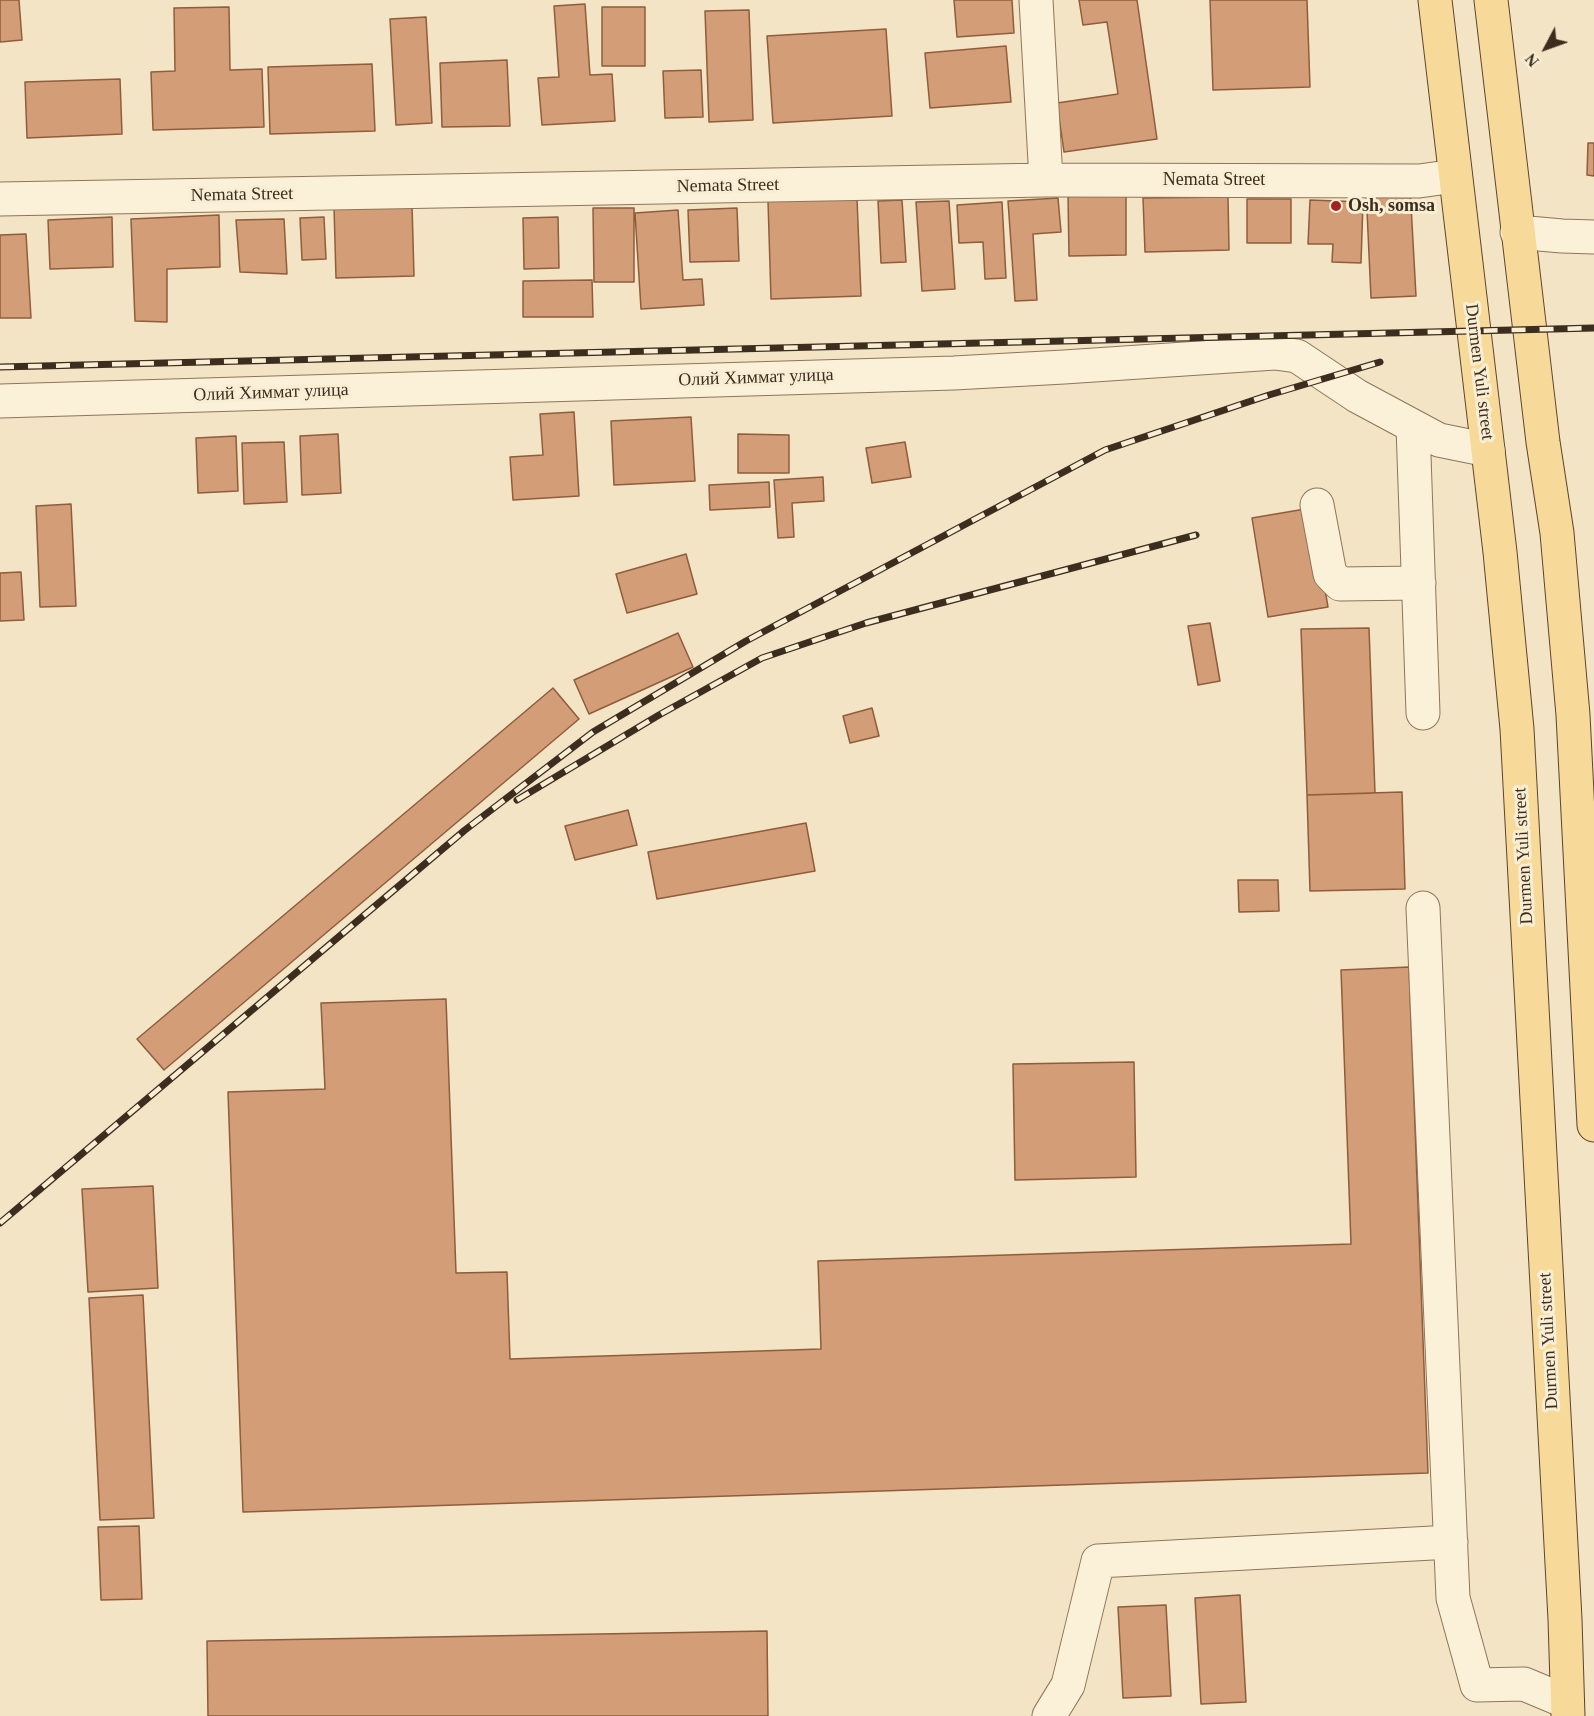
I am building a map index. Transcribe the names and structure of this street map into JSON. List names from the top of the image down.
{
  "streets": {
    "main road": ["Durmen Yuli street"],
    "street": ["Nemata Street", "Олий Химмат улица"]
  },
  "crossings": [
    ["Nemata Street", "Durmen Yuli street"],
    ["Durmen Yuli street", "Олий Химмат улица"]
  ],
  "places": ["Osh, somsa"],
  "north": "bottom left"
}
